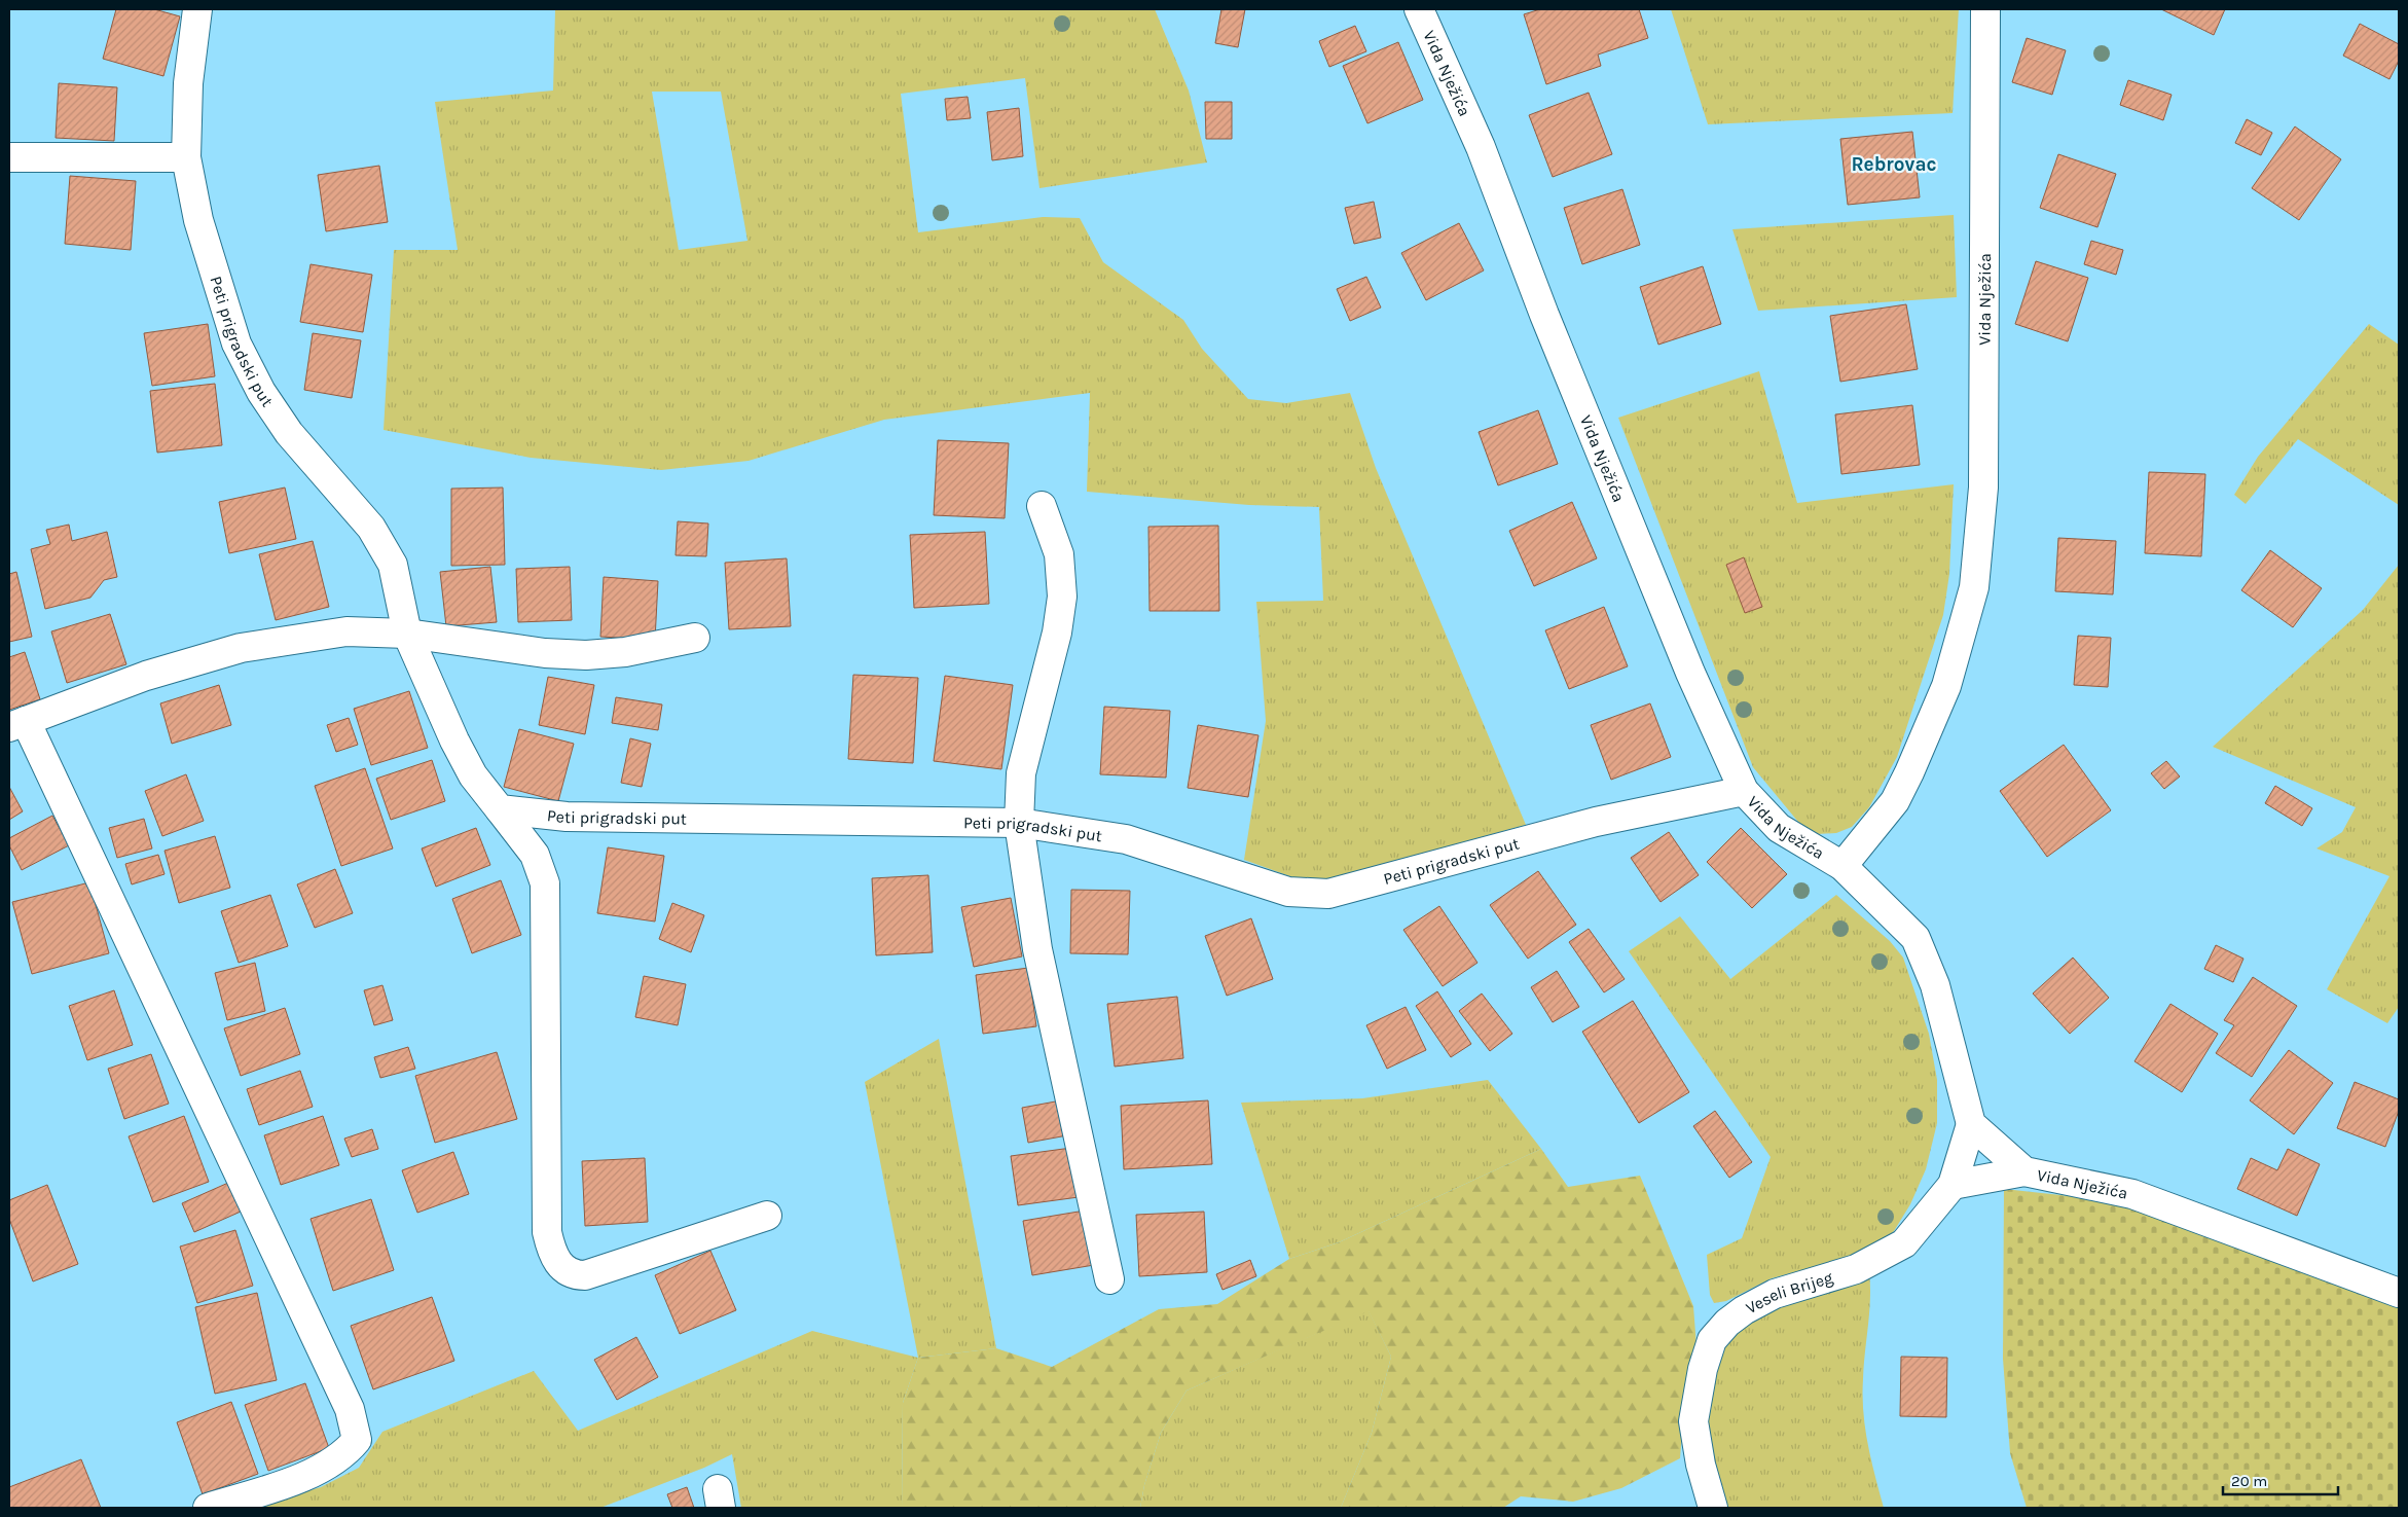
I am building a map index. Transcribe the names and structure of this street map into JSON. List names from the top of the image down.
{
  "streets": {
    "street": ["Vida Nježića", "Peti prigradski put", "Veseli Brijeg"]
  },
  "crossings": [
    ["Vida Nježića", "Peti prigradski put"],
    ["Vida Nježića", "Veseli Brijeg"]
  ],
  "districts": ["Rebrovac"],
  "scale_bar": "20 m"
}
